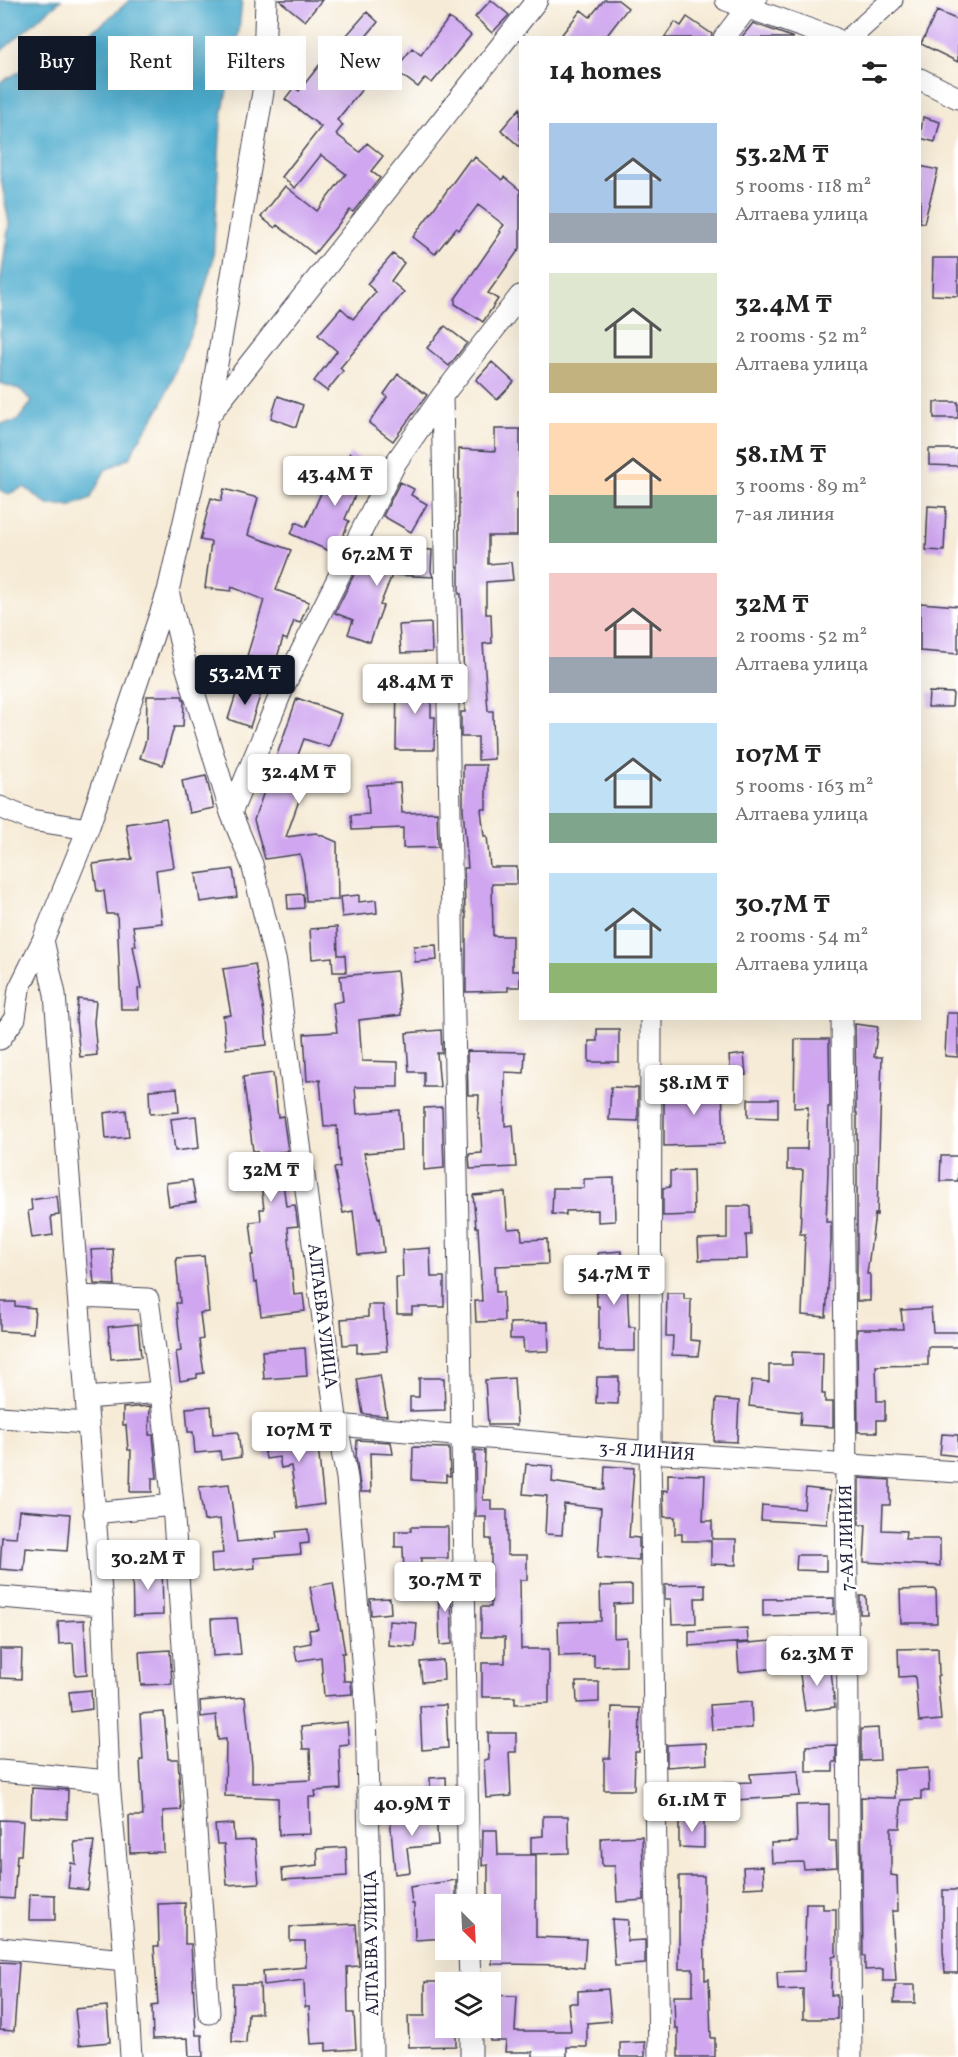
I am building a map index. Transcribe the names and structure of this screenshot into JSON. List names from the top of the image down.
{
  "streets": {
    "street": ["АЛТАЕВА УЛИЦА", "3-Я ЛИНИЯ", "7-АЯ ЛИНИЯ"]
  },
  "crossings": [
    ["АЛТАЕВА УЛИЦА", "3-Я ЛИНИЯ"],
    ["3-Я ЛИНИЯ", "7-АЯ ЛИНИЯ"]
  ],
  "north": "bottom right",
  "page": {
    "chip": [
      "Buy",
      "Rent",
      "Filters",
      "New"
    ],
    "heading": "14 homes",
    "list": [
      {
        "name": "53.2M ₸",
        "note": "5 rooms · 118 m² · Алтаева улица"
      },
      {
        "name": "32.4M ₸",
        "note": "2 rooms · 52 m² · Алтаева улица"
      },
      {
        "name": "58.1M ₸",
        "note": "3 rooms · 89 m² · 7-ая линия"
      },
      {
        "name": "32M ₸",
        "note": "2 rooms · 52 m² · Алтаева улица"
      },
      {
        "name": "107M ₸",
        "note": "5 rooms · 163 m² · Алтаева улица"
      },
      {
        "name": "30.7M ₸",
        "note": "2 rooms · 54 m² · Алтаева улица"
      }
    ],
    "price": [
      "43.4M ₸",
      "67.2M ₸",
      "53.2M ₸",
      "48.4M ₸",
      "32.4M ₸",
      "58.1M ₸",
      "32M ₸",
      "54.7M ₸",
      "107M ₸",
      "30.2M ₸",
      "30.7M ₸",
      "62.3M ₸",
      "61.1M ₸",
      "40.9M ₸"
    ]
  }
}
